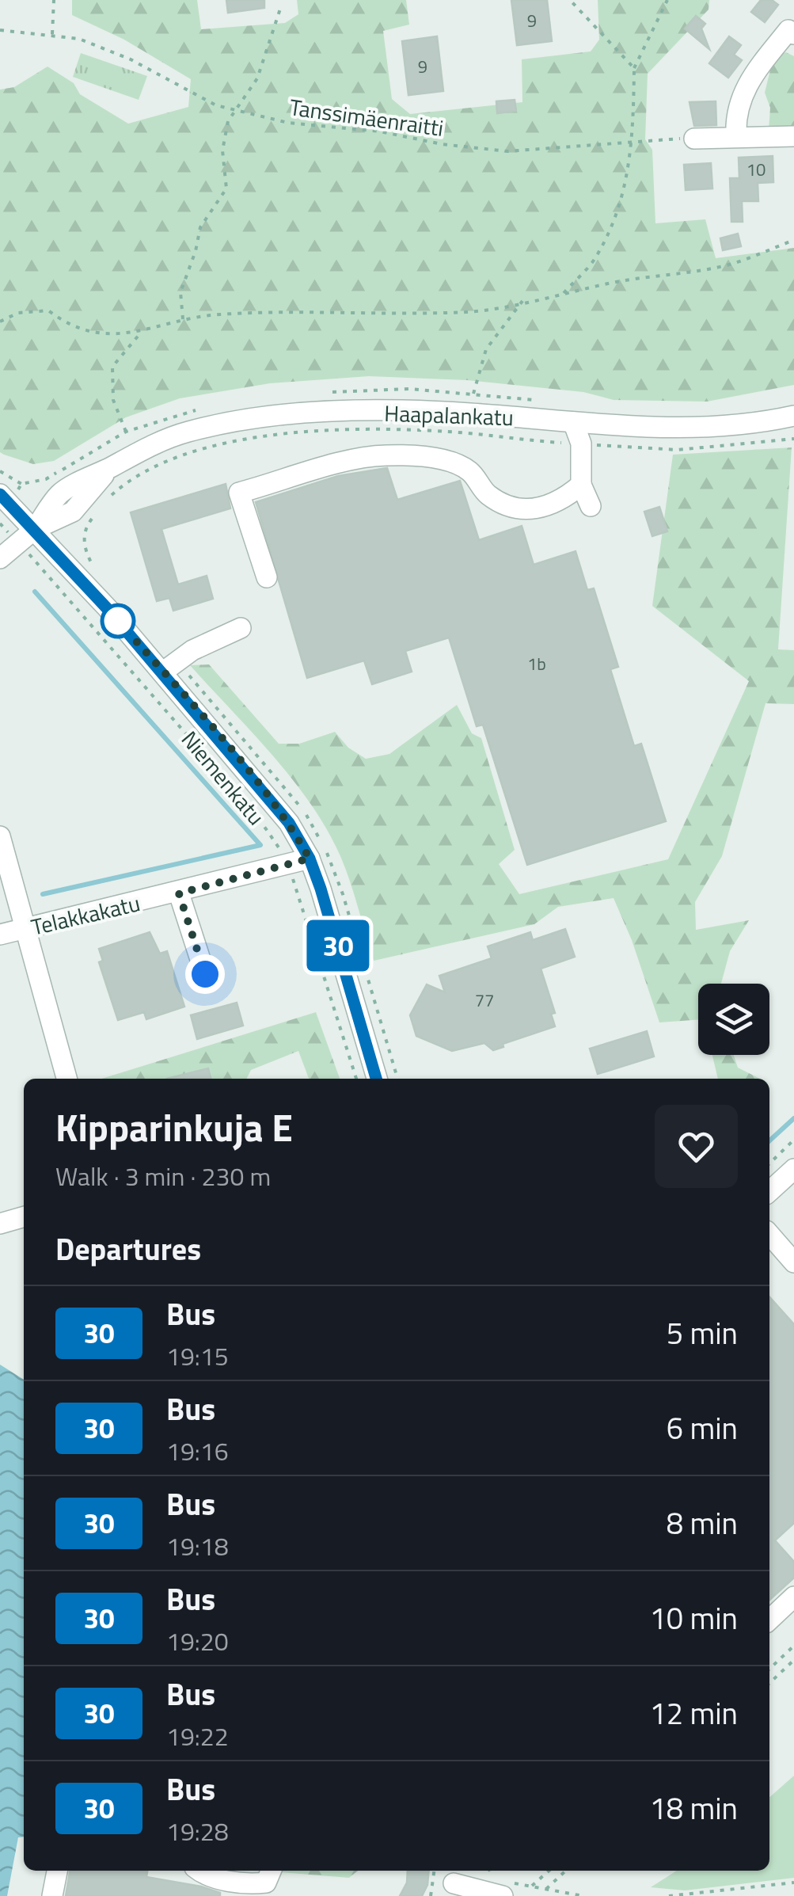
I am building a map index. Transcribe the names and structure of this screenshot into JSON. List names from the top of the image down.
{
  "streets": {
    "street": ["Haapalankatu", "Niemenkatu", "Telakkakatu"],
    "path": ["Tanssimäenraitti"]
  },
  "crossings": [
    ["Haapalankatu", "Niemenkatu"],
    ["Niemenkatu", "Telakkakatu"]
  ],
  "lines": ["bus line 30"],
  "house_numbers": [
    "9",
    "9",
    "10",
    "1b",
    "77"
  ],
  "page": {
    "on_map": "30",
    "heading": [
      ["Kipparinkuja E", "Walk · 3 min · 230 m"],
      "Departures"
    ],
    "list": [
      {
        "mark": "30",
        "name": "Bus",
        "note": "19:15",
        "value": "5 min"
      },
      {
        "mark": "30",
        "name": "Bus",
        "note": "19:16",
        "value": "6 min"
      },
      {
        "mark": "30",
        "name": "Bus",
        "note": "19:18",
        "value": "8 min"
      },
      {
        "mark": "30",
        "name": "Bus",
        "note": "19:20",
        "value": "10 min"
      },
      {
        "mark": "30",
        "name": "Bus",
        "note": "19:22",
        "value": "12 min"
      },
      {
        "mark": "30",
        "name": "Bus",
        "note": "19:28",
        "value": "18 min"
      }
    ]
  }
}
